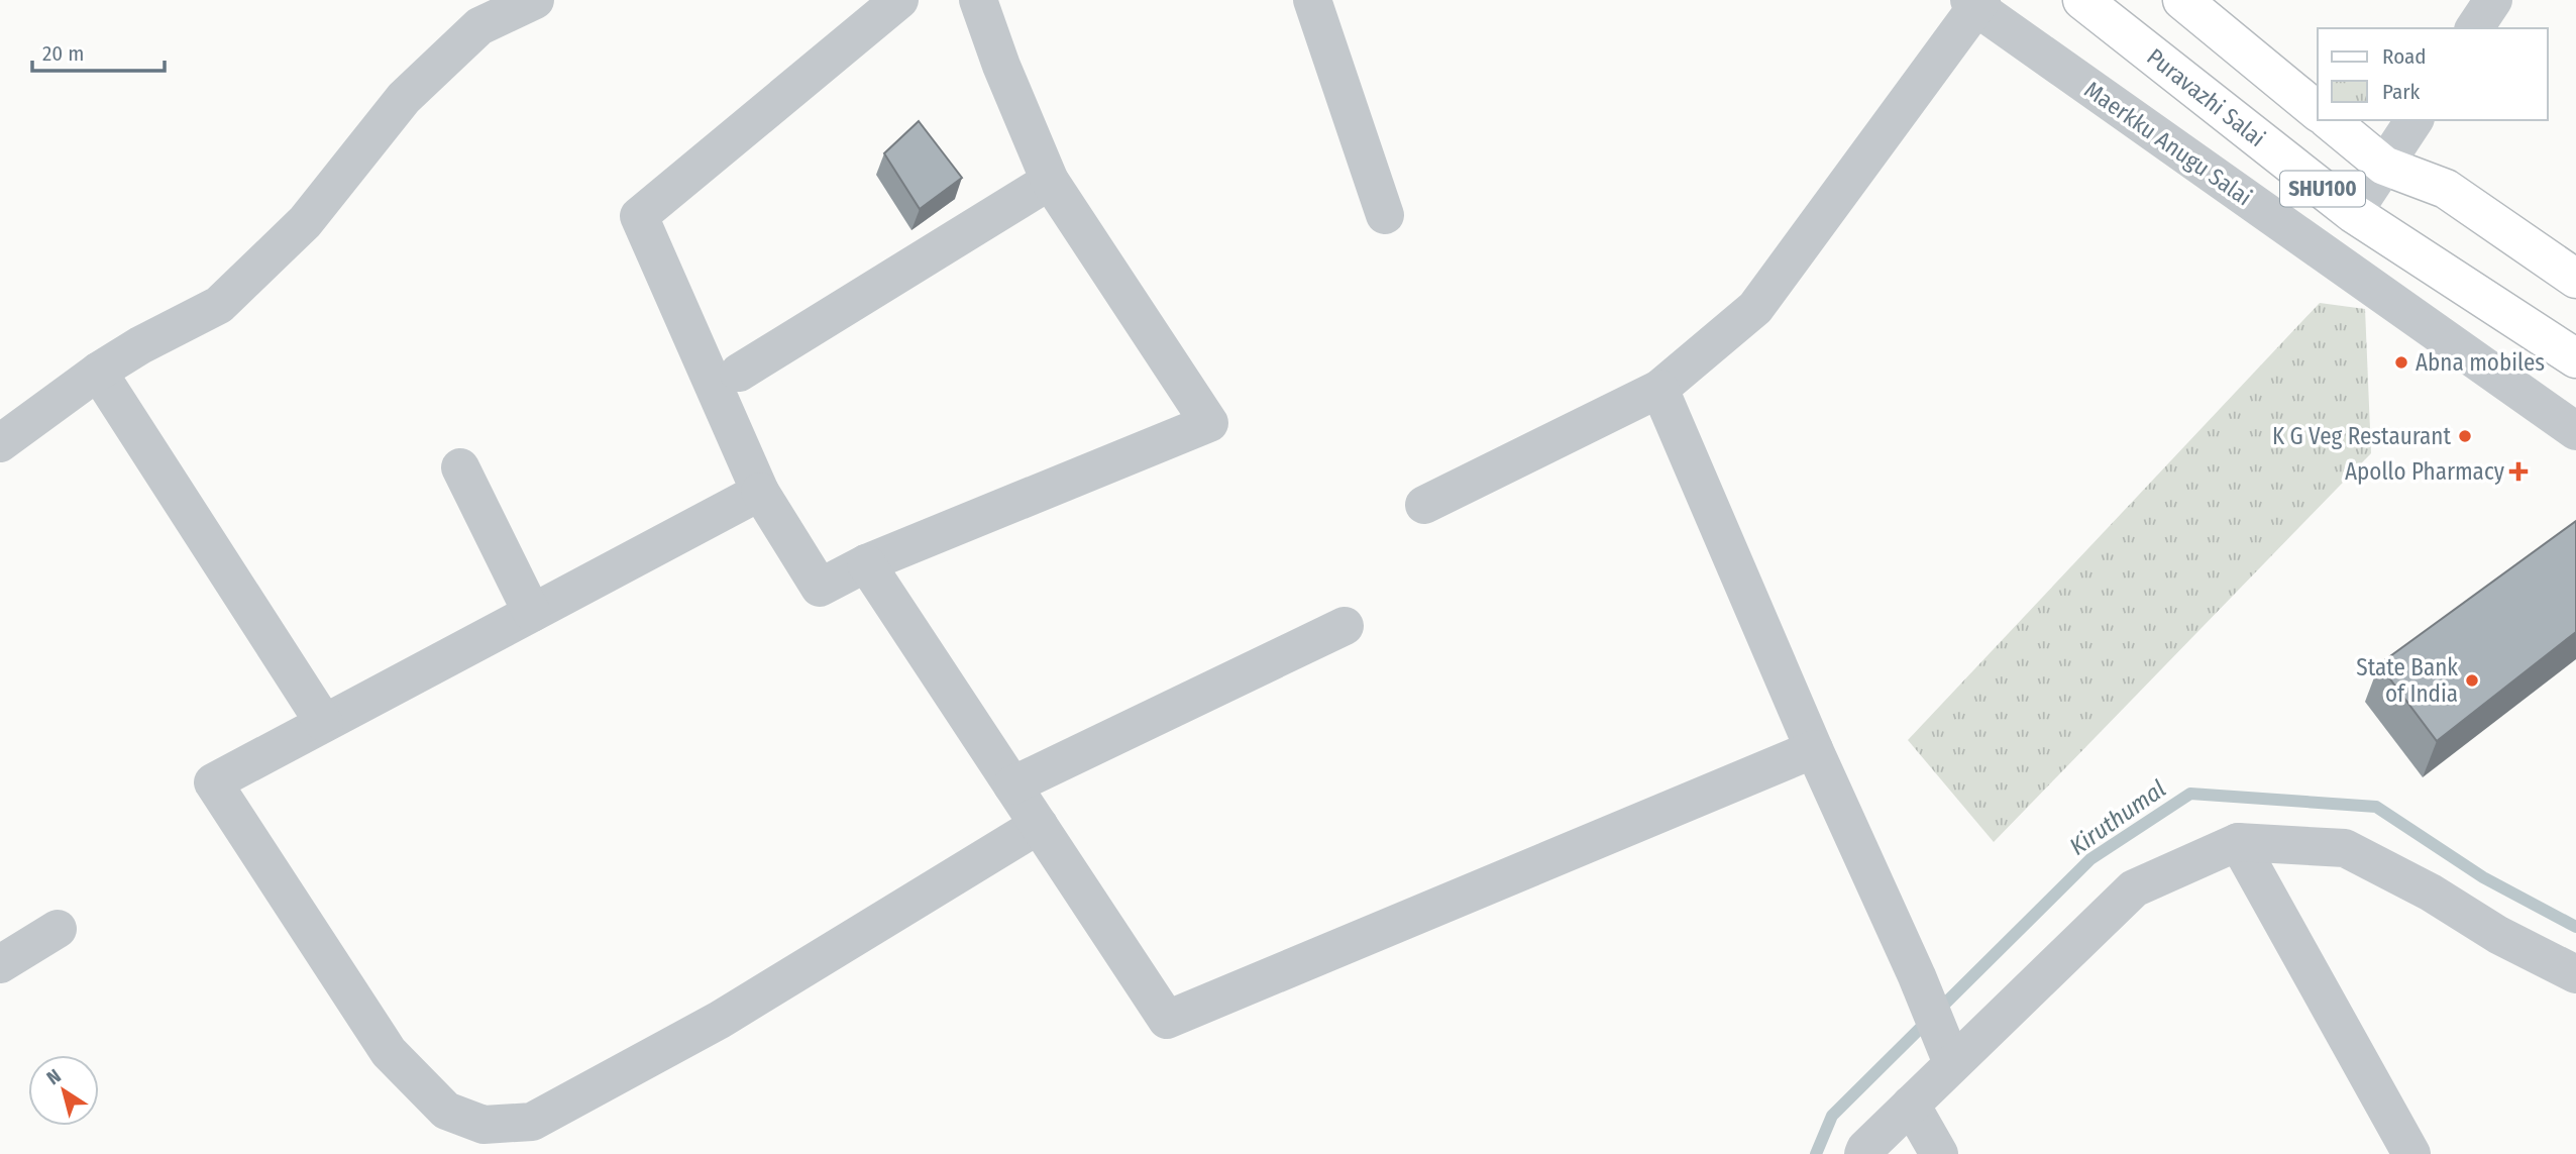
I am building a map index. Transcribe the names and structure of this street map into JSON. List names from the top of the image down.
{
  "streets": {
    "main road": ["Puravazhi Salai", "SHU100"],
    "street": ["Maerkku Anugu Salai"]
  },
  "water": ["Kiruthumal"],
  "places": {
    "other": ["Abna mobiles", "K G Veg Restaurant", "State Bank of India"],
    "health": ["Apollo Pharmacy"]
  },
  "legend": ["Road", "Park"],
  "scale_bar": "20 m",
  "north": "top left"
}
